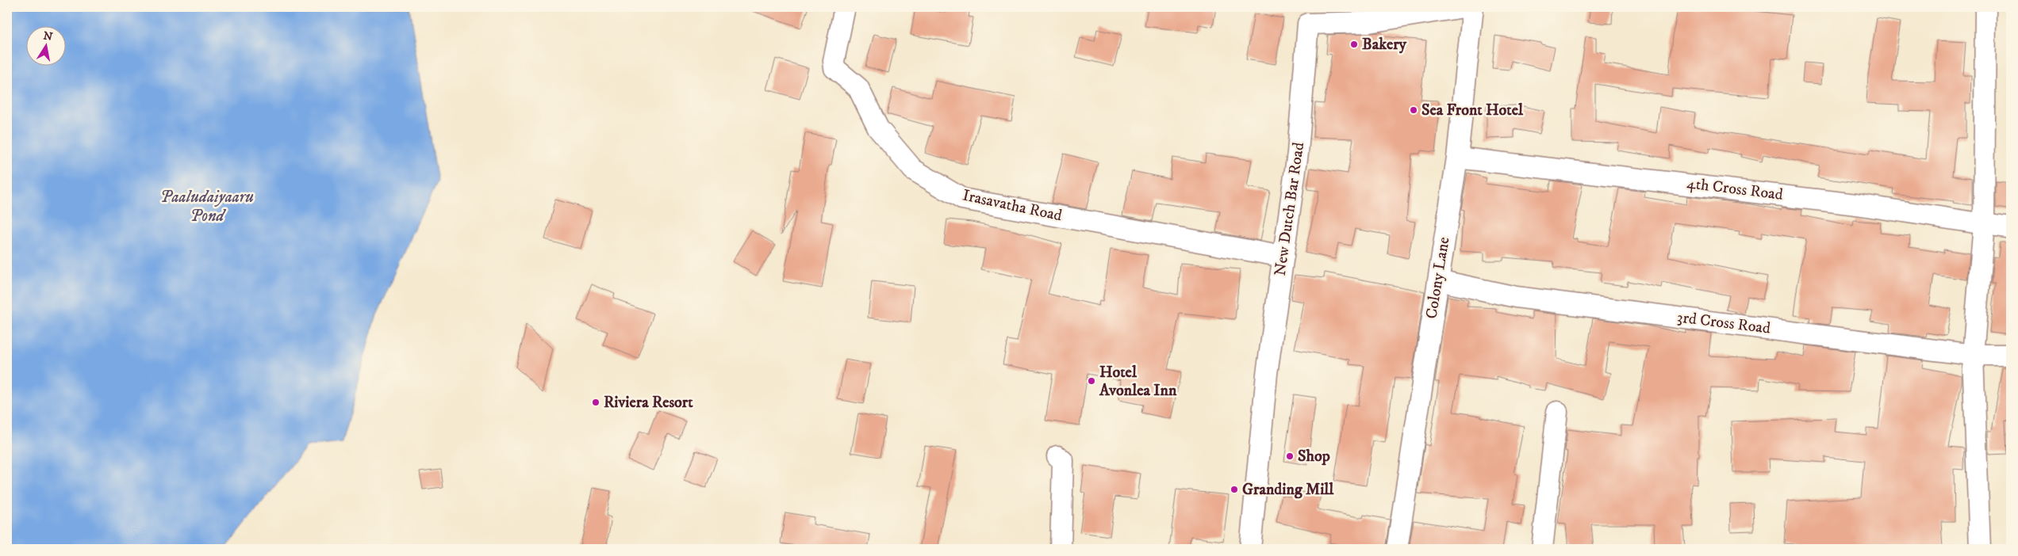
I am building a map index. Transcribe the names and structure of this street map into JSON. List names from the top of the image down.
{
  "streets": {
    "street": [
      "4th Cross Road",
      "Irasavatha Road",
      "New Dutch Bar Road",
      "Colony Lane",
      "3rd Cross Road"
    ]
  },
  "crossings": [
    ["4th Cross Road", "Colony Lane"],
    ["Irasavatha Road", "New Dutch Bar Road"],
    ["Colony Lane", "3rd Cross Road"]
  ],
  "water": ["Paaludaiyaaru Pond"],
  "places": [
    "Bakery",
    "Sea Front Hotel",
    "Hotel Avonlea Inn",
    "Riviera Resort",
    "Shop",
    "Granding Mill"
  ],
  "north": "top"
}
